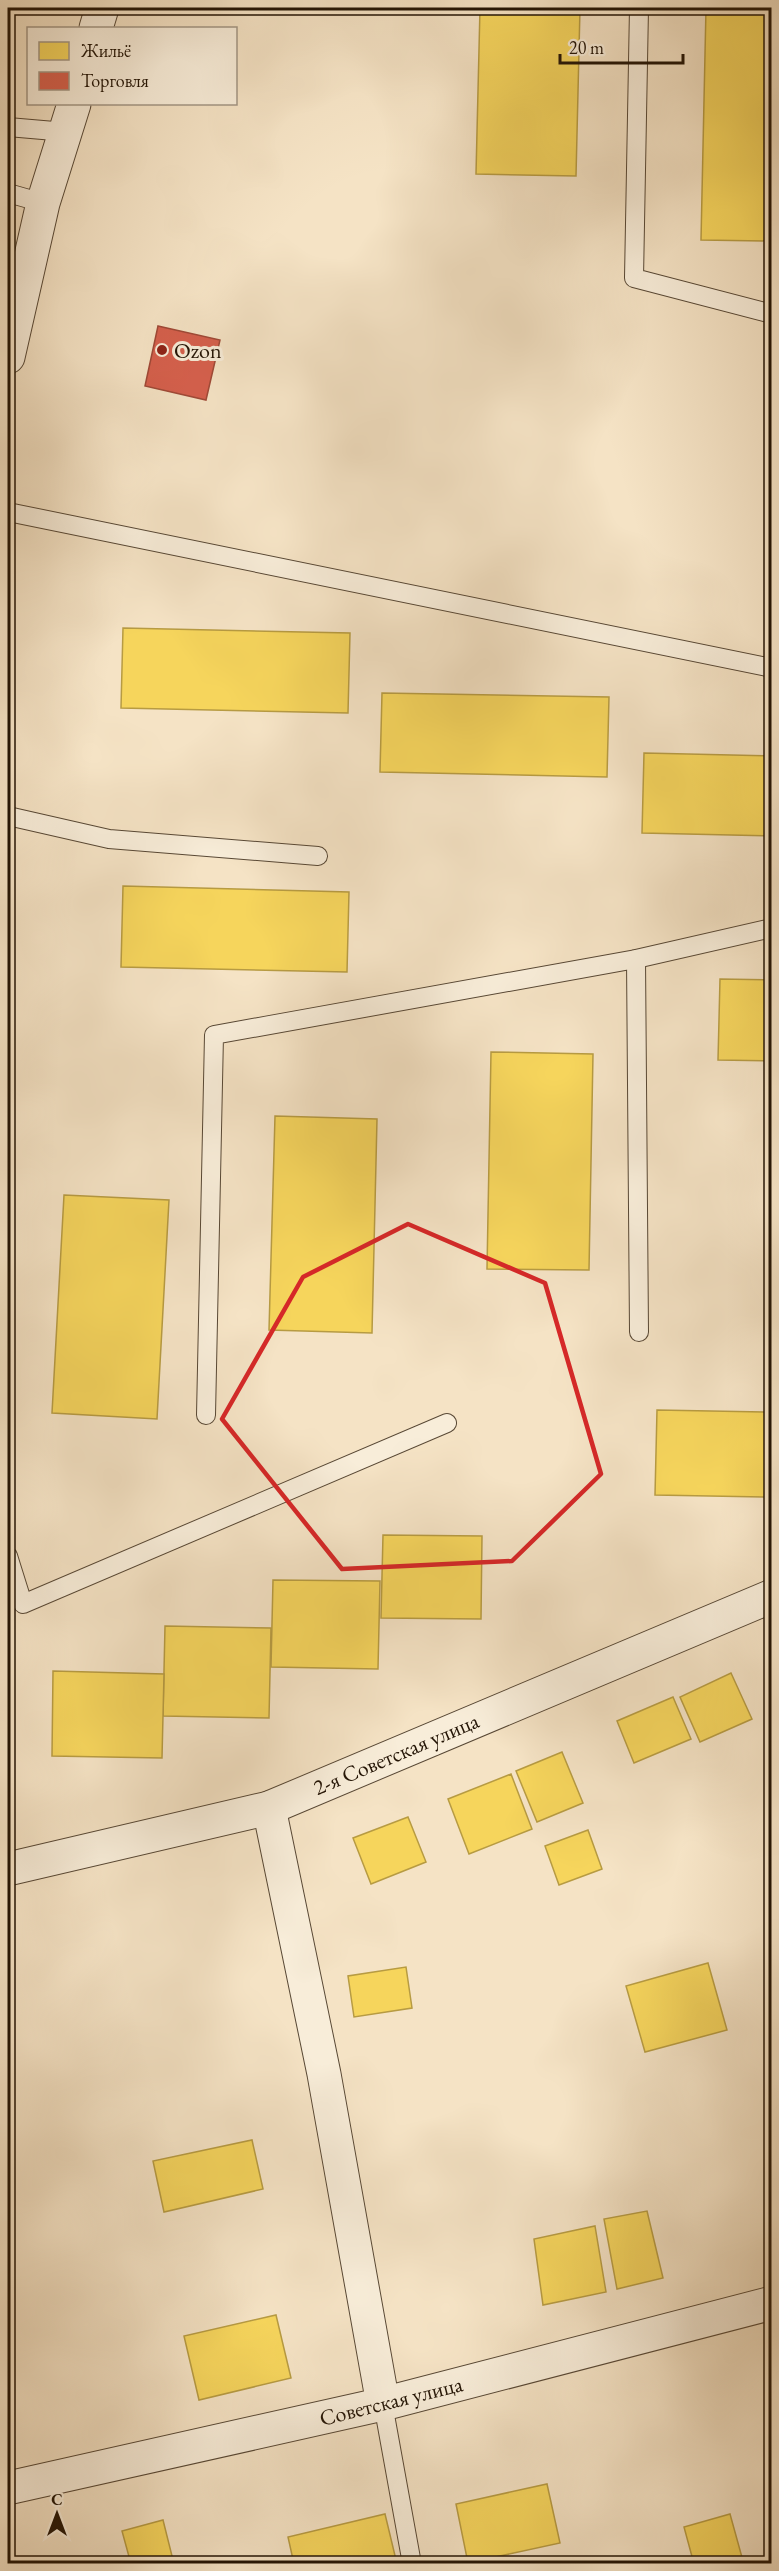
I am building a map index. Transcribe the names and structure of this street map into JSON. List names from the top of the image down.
{
  "streets": {
    "street": ["2-я Советская улица", "Советская улица"]
  },
  "places": ["Ozon"],
  "legend": ["Жильё", "Торговля"],
  "scale_bar": "20 m",
  "north": "top"
}
